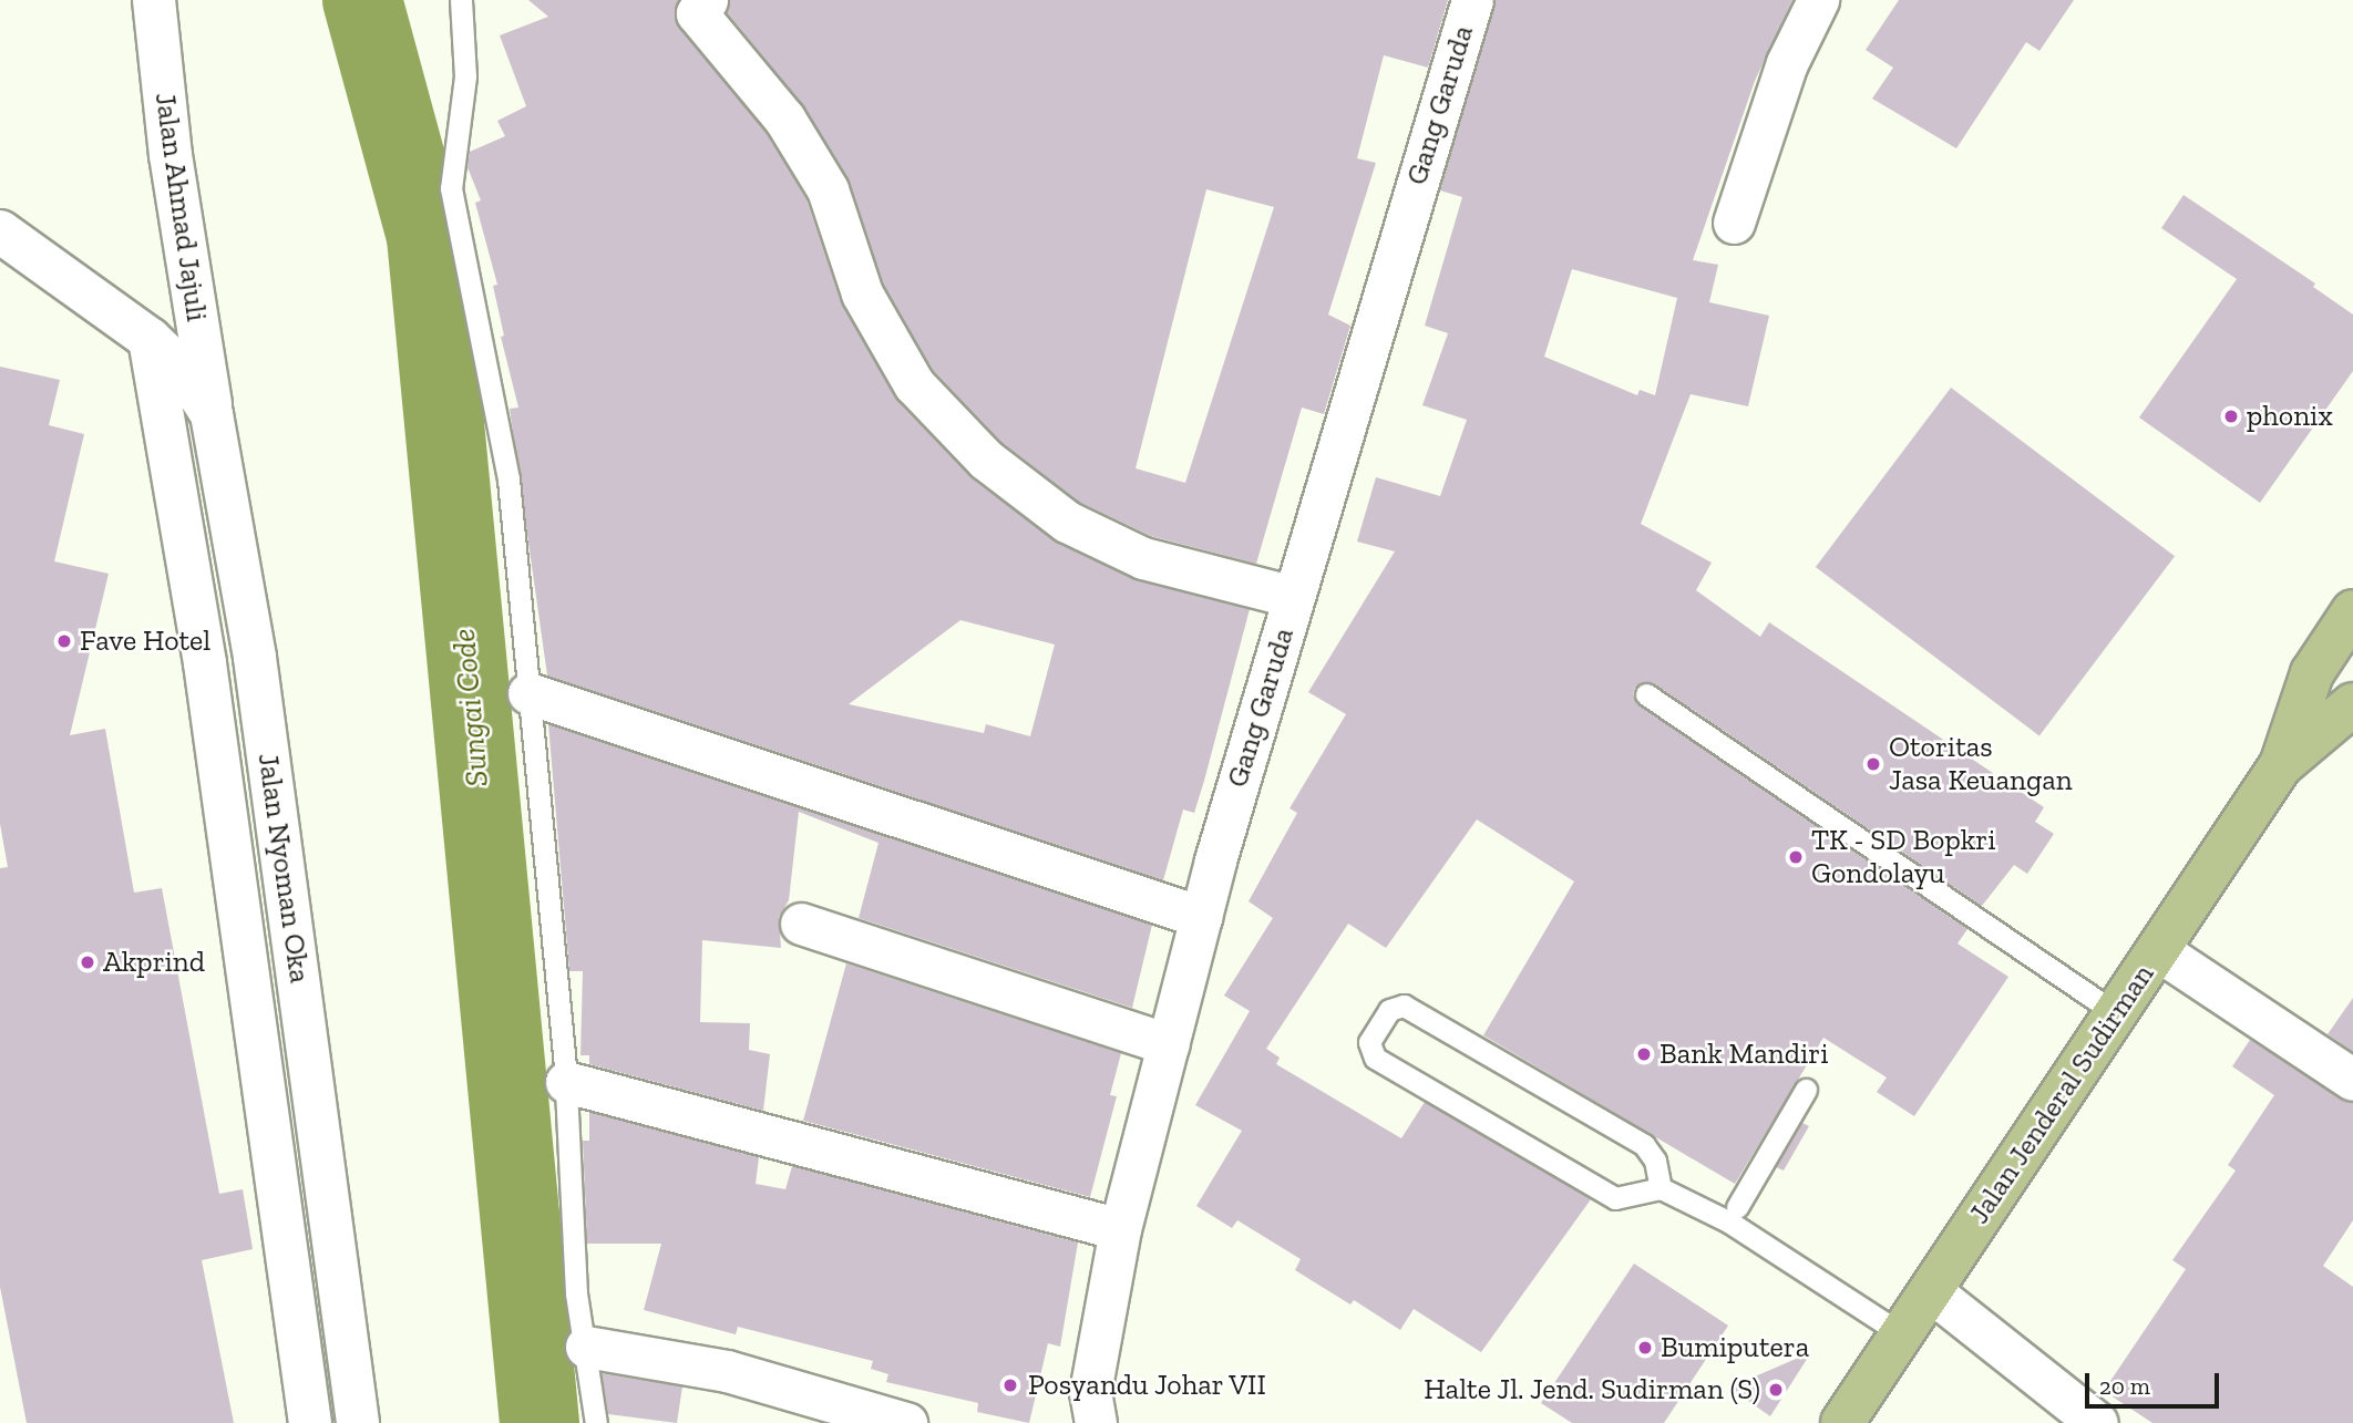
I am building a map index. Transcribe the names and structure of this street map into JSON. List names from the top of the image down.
{
  "streets": {
    "main road": ["Jalan Jenderal Sudirman"],
    "street": ["Gang Garuda", "Jalan Ahmad Jajuli", "Jalan Nyoman Oka"]
  },
  "crossings": [
    ["Jalan Ahmad Jajuli", "Jalan Nyoman Oka"]
  ],
  "water": ["Sungai Code"],
  "places": [
    "phonix",
    "Fave Hotel",
    "Otoritas Jasa Keuangan",
    "TK - SD Bopkri Gondolayu",
    "Akprind",
    "Bank Mandiri",
    "Bumiputera",
    "Posyandu Johar VII",
    "Halte Jl. Jend. Sudirman (S)"
  ],
  "scale_bar": "20 m"
}
